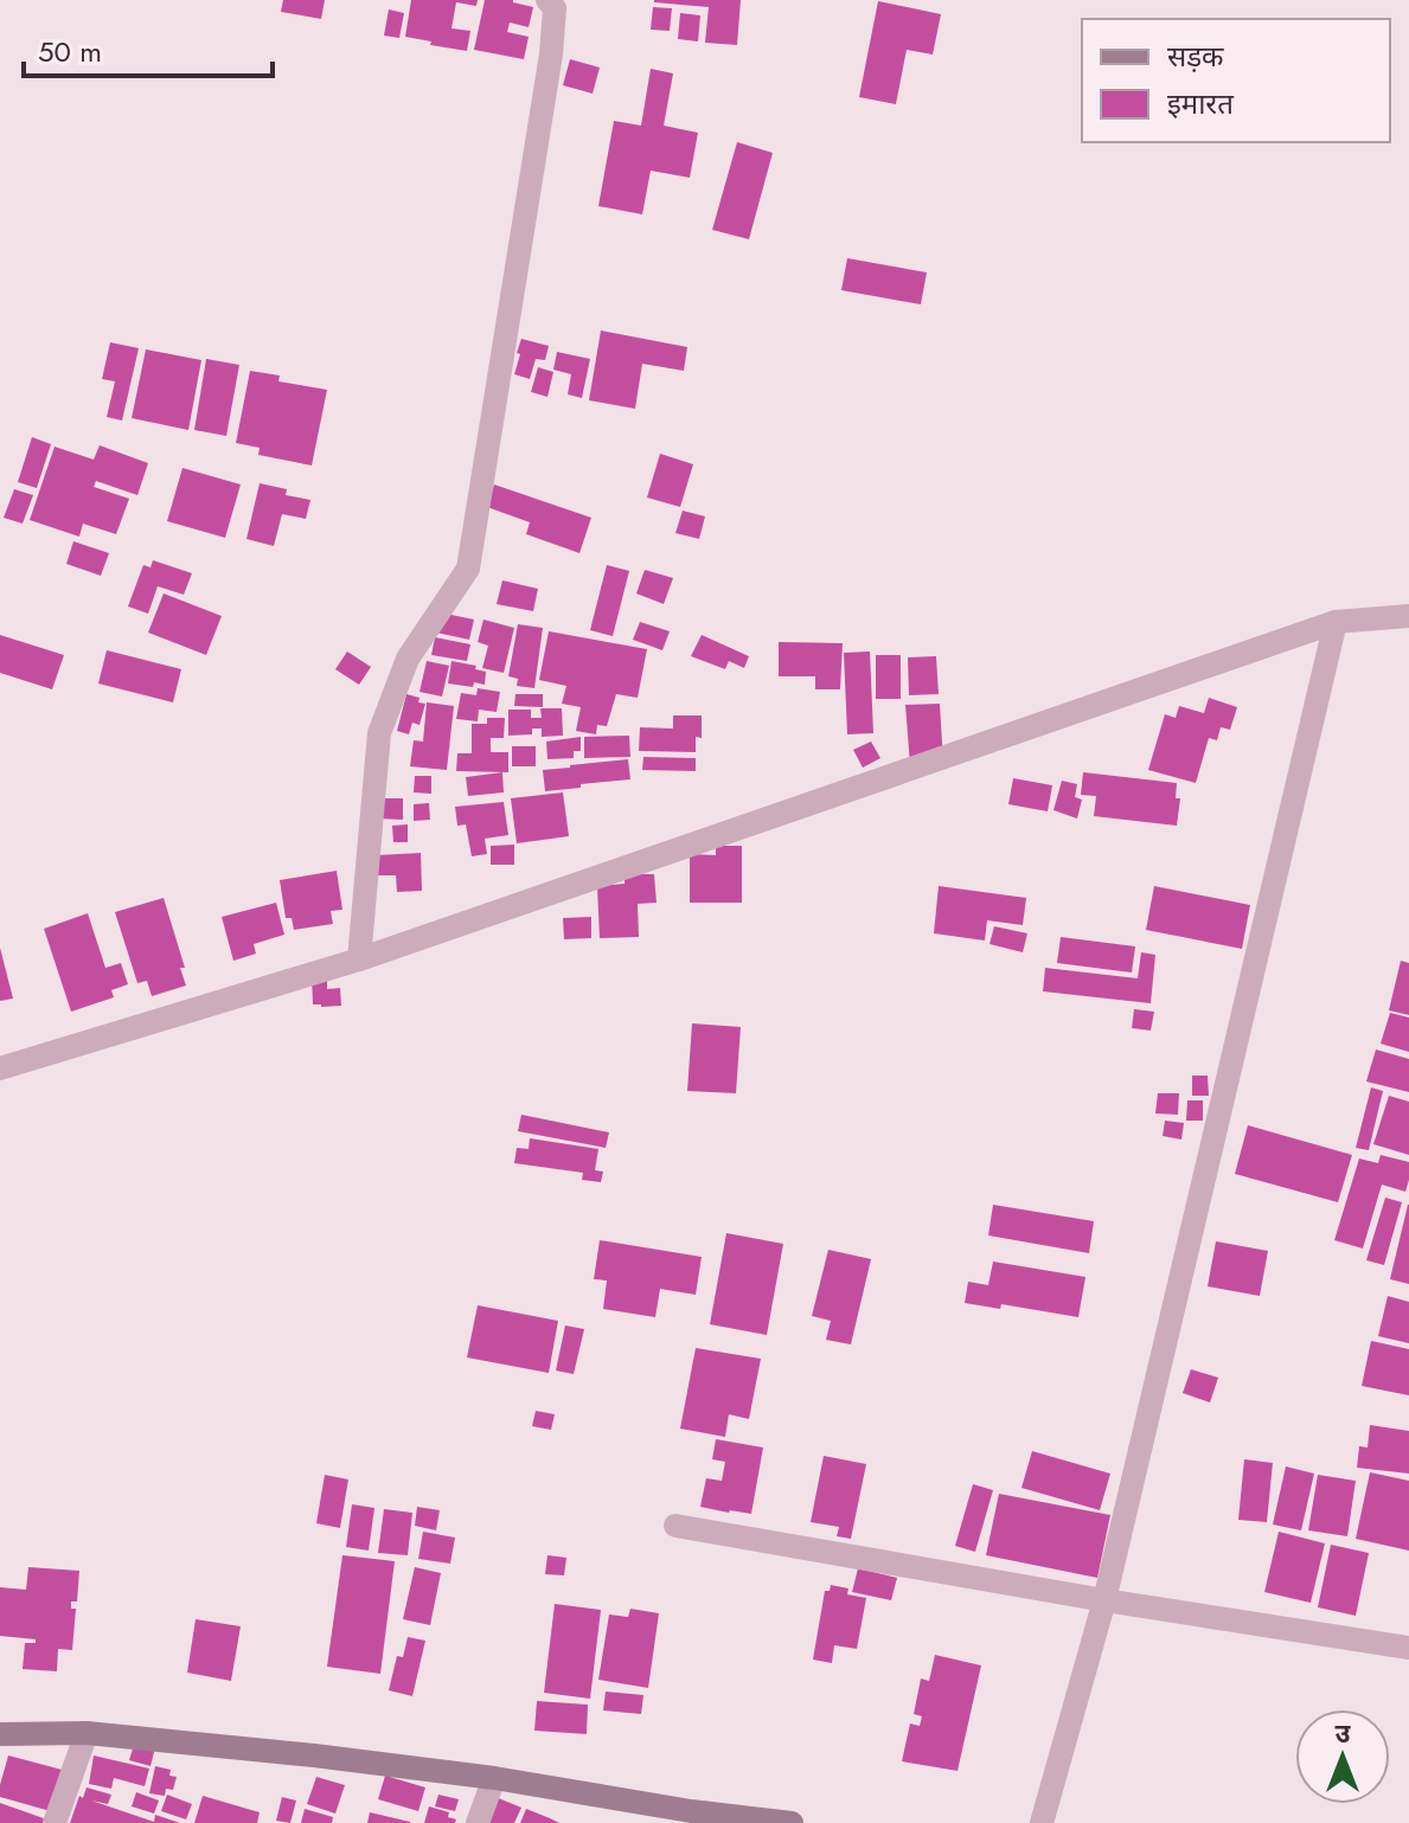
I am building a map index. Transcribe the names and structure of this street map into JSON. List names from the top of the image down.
{
  "legend": ["सड़क", "इमारत"],
  "scale_bar": "50 m",
  "north": "top"
}
